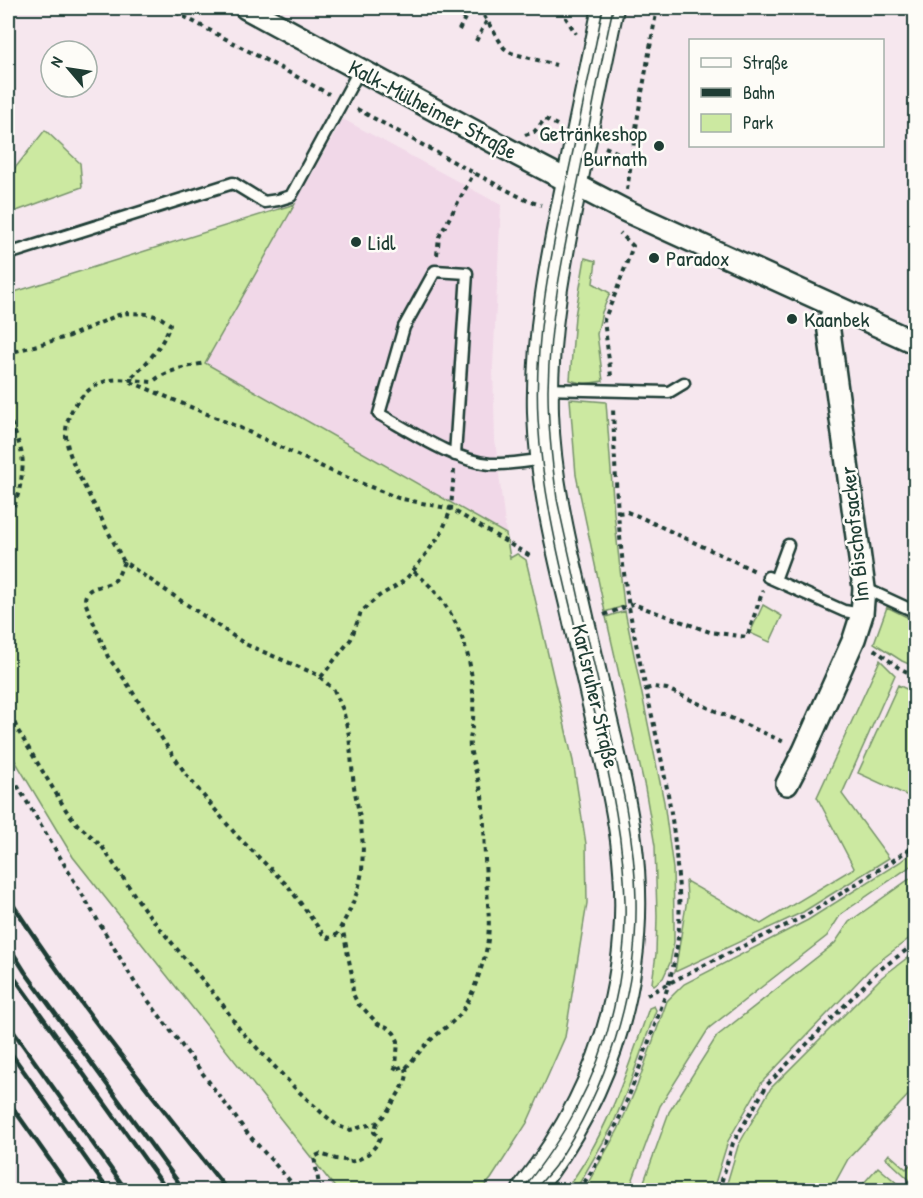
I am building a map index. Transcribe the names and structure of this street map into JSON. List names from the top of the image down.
{
  "streets": {
    "street": ["Kalk-Mülheimer Straße", "Im Bischofsacker", "Karlsruher Straße"]
  },
  "crossings": [
    ["Kalk-Mülheimer Straße", "Im Bischofsacker"],
    ["Kalk-Mülheimer Straße", "Karlsruher Straße"]
  ],
  "places": [
    "Getränkeshop Burnath",
    "Lidl",
    "Paradox",
    "Kaanbek"
  ],
  "legend": ["Straße", "Bahn", "Park"],
  "north": "top left"
}
